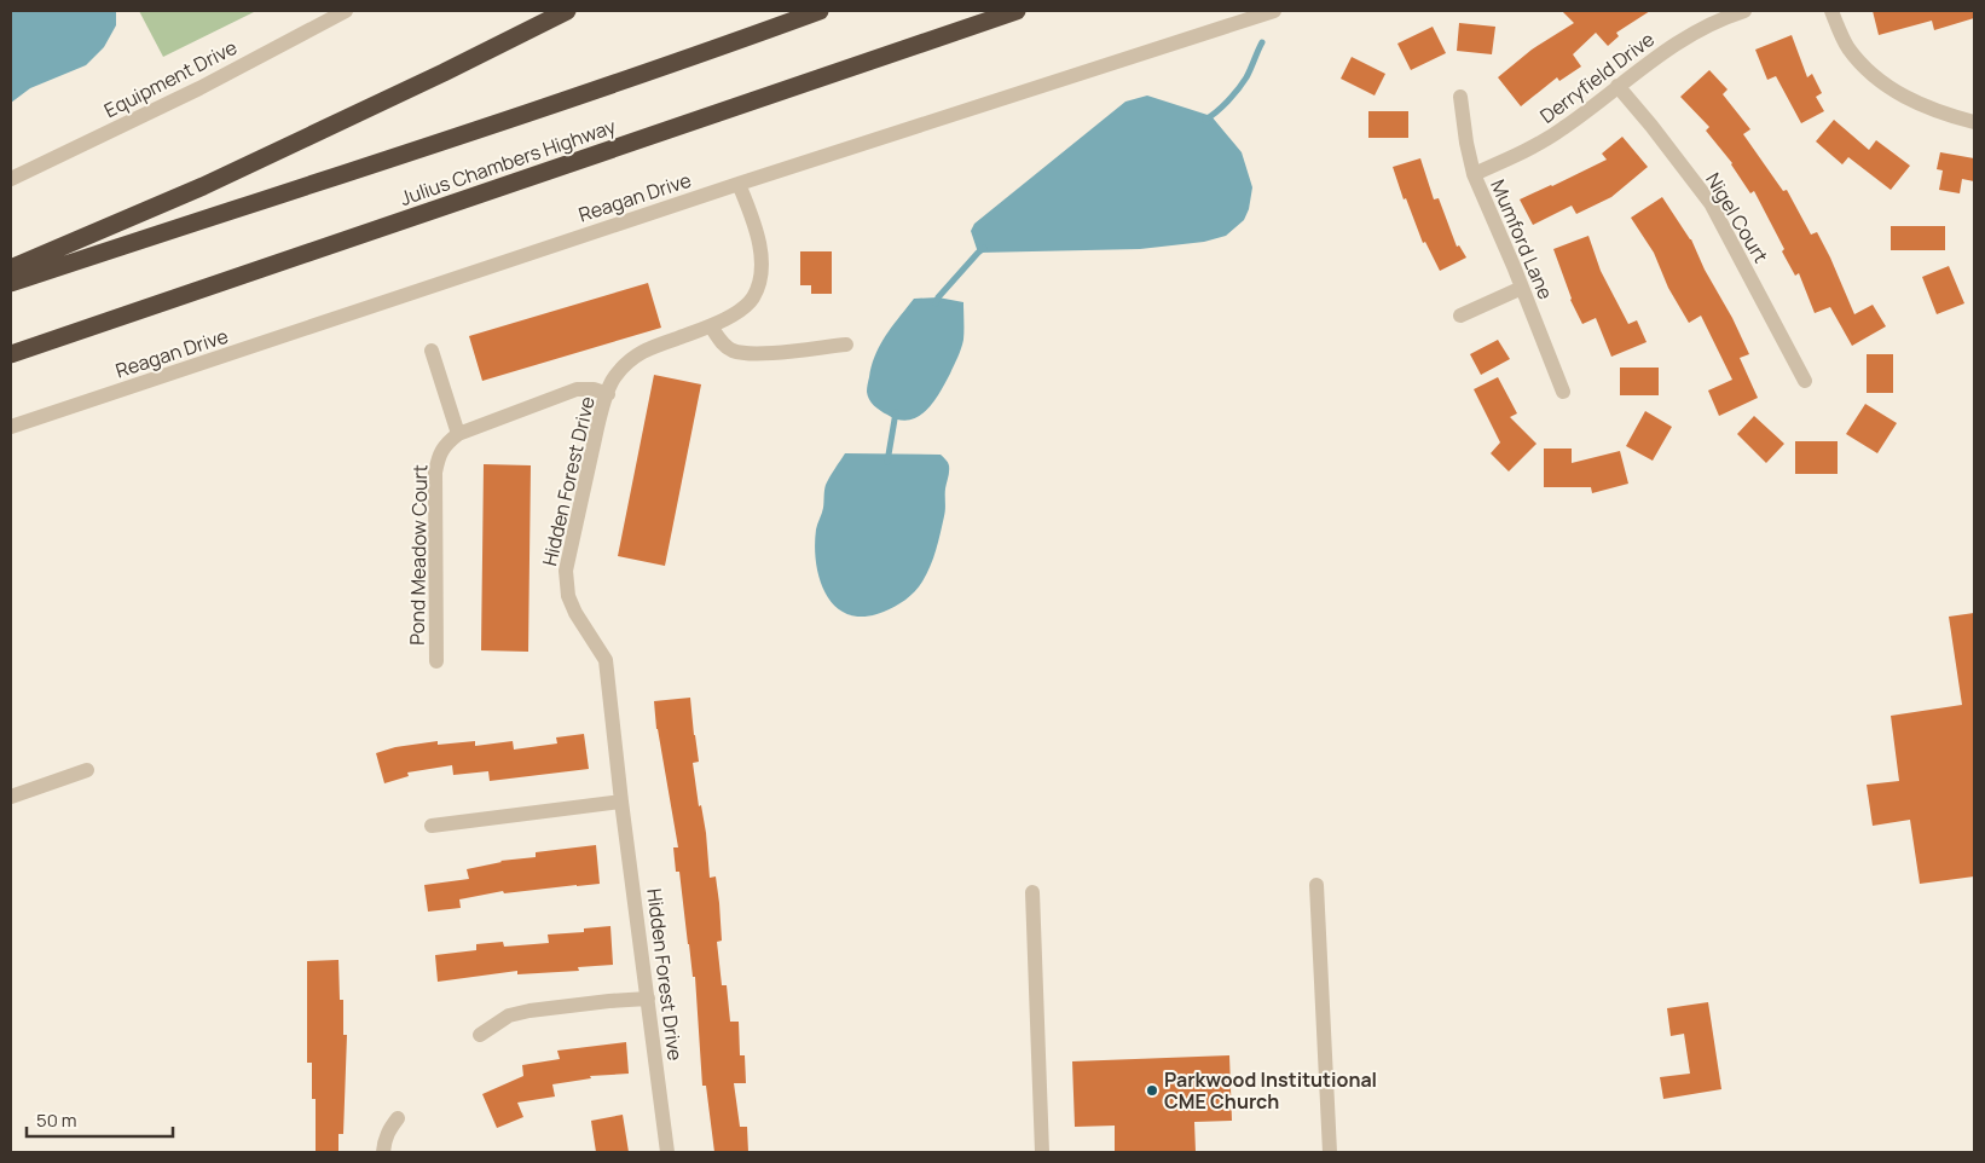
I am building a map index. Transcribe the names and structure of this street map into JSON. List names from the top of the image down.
{
  "streets": {
    "highway": ["Julius Chambers Highway"],
    "street": [
      "Derryfield Drive",
      "Equipment Drive",
      "Reagan Drive",
      "Nigel Court",
      "Mumford Lane",
      "Hidden Forest Drive",
      "Pond Meadow Court"
    ]
  },
  "crossings": [
    ["Derryfield Drive", "Nigel Court"],
    ["Derryfield Drive", "Mumford Lane"],
    ["Reagan Drive", "Hidden Forest Drive"],
    ["Hidden Forest Drive", "Pond Meadow Court"]
  ],
  "places": ["Parkwood Institutional CME Church"],
  "scale_bar": "50 m"
}
